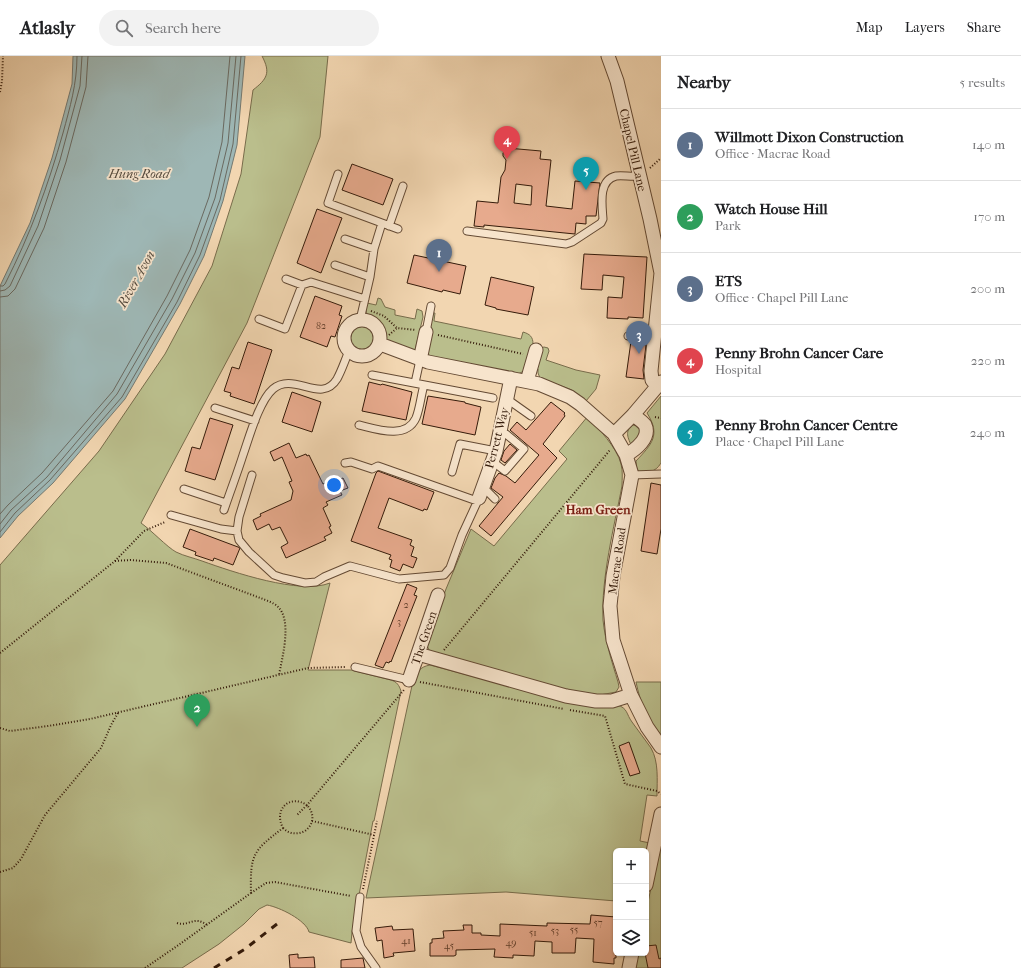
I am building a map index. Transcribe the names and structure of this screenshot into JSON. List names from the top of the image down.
{
  "streets": {
    "street": [
      "Chapel Pill Lane",
      "Perrett Way",
      "Macrae Road",
      "The Green"
    ]
  },
  "crossings": [
    ["Perrett Way", "Macrae Road"]
  ],
  "districts": ["Ham Green"],
  "water": ["Hung Road", "River Avon"],
  "house_numbers": [
    "82",
    "2",
    "3",
    "57",
    "55",
    "53",
    "51",
    "41",
    "49",
    "45"
  ],
  "page": {
    "header": "Atlasly",
    "search": "Search here",
    "nav": ["Map", "Layers", "Share"],
    "heading": ["Nearby", "5 results"],
    "list": [
      {
        "mark": "1",
        "name": "Willmott Dixon Construction",
        "note": "Office · Macrae Road",
        "value": "140 m"
      },
      {
        "mark": "2",
        "name": "Watch House Hill",
        "note": "Park",
        "value": "170 m"
      },
      {
        "mark": "3",
        "name": "ETS",
        "note": "Office · Chapel Pill Lane",
        "value": "200 m"
      },
      {
        "mark": "4",
        "name": "Penny Brohn Cancer Care",
        "note": "Hospital",
        "value": "220 m"
      },
      {
        "mark": "5",
        "name": "Penny Brohn Cancer Centre",
        "note": "Place · Chapel Pill Lane",
        "value": "240 m"
      }
    ],
    "pins": [
      "4",
      "5",
      "1",
      "3",
      "2"
    ],
    "map_buttons": ["+", "−"]
  }
}
